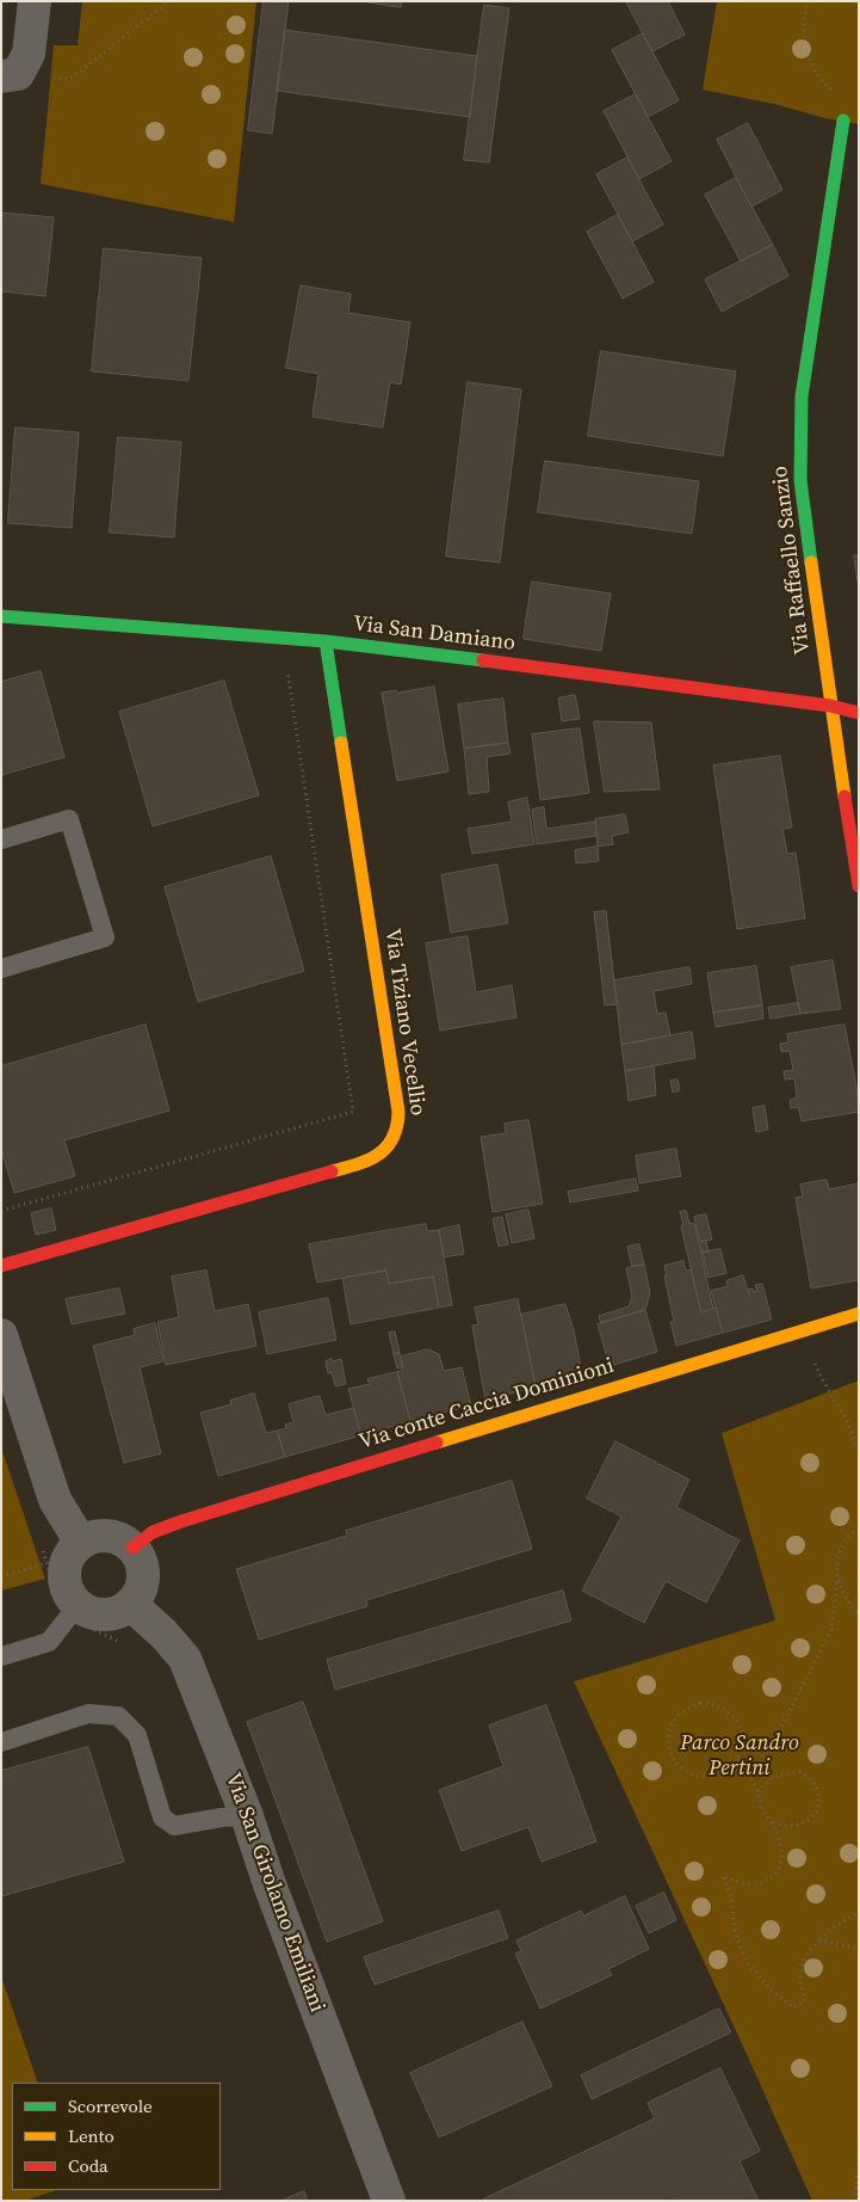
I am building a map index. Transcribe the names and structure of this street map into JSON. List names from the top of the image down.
{
  "streets": {
    "street": [
      "Via Raffaello Sanzio",
      "Via San Damiano",
      "Via Tiziano Vecellio",
      "Via conte Caccia Dominioni",
      "Via San Girolamo Emiliani"
    ]
  },
  "crossings": [
    ["Via Raffaello Sanzio", "Via San Damiano"],
    ["Via San Damiano", "Via Tiziano Vecellio"],
    ["Via conte Caccia Dominioni", "Via San Girolamo Emiliani"]
  ],
  "parks": ["Parco Sandro Pertini"],
  "legend": ["Scorrevole", "Lento", "Coda"]
}
